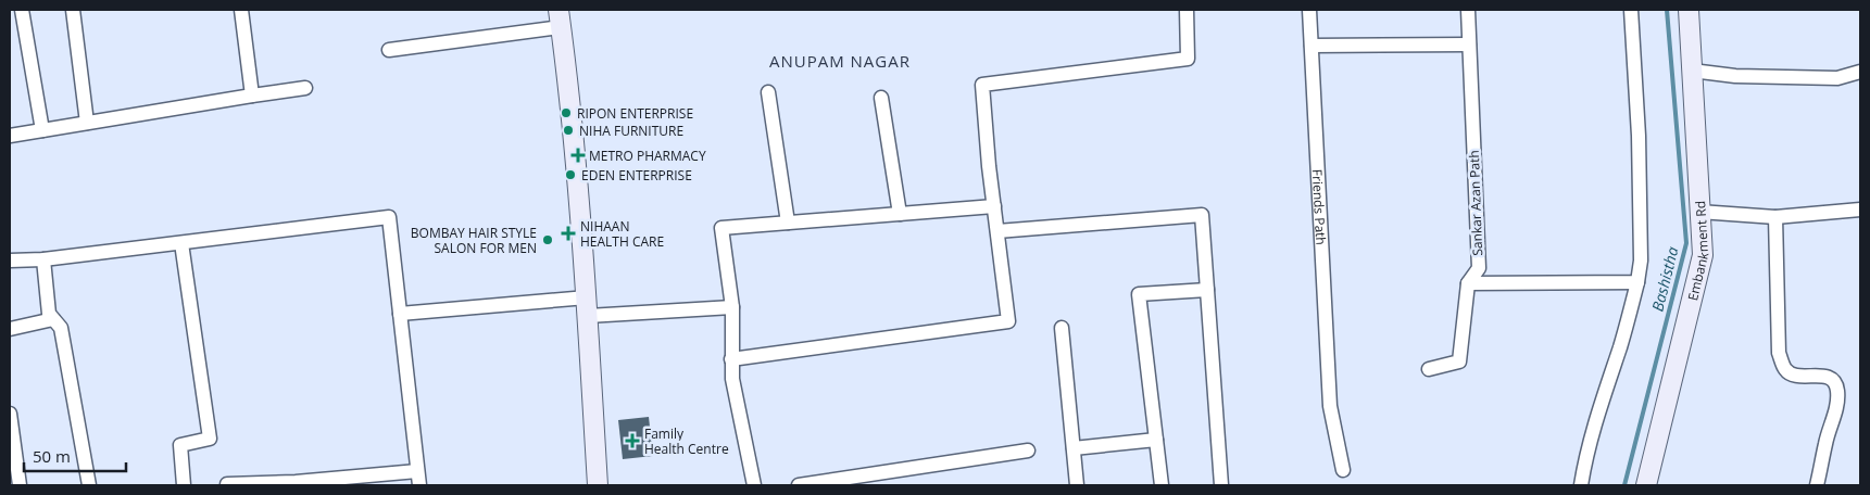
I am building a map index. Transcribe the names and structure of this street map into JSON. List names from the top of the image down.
{
  "streets": {
    "street": ["Sankar Azan Path", "Friends Path", "Embankment Rd"]
  },
  "districts": ["ANUPAM NAGAR"],
  "water": ["Bashistha"],
  "places": {
    "other": [
      "RIPON ENTERPRISE",
      "NIHA FURNITURE",
      "EDEN ENTERPRISE",
      "BOMBAY HAIR STYLE SALON FOR MEN"
    ],
    "health": ["METRO PHARMACY", "NIHAAN HEALTH CARE", "Family Health Centre"]
  },
  "scale_bar": "50 m"
}
